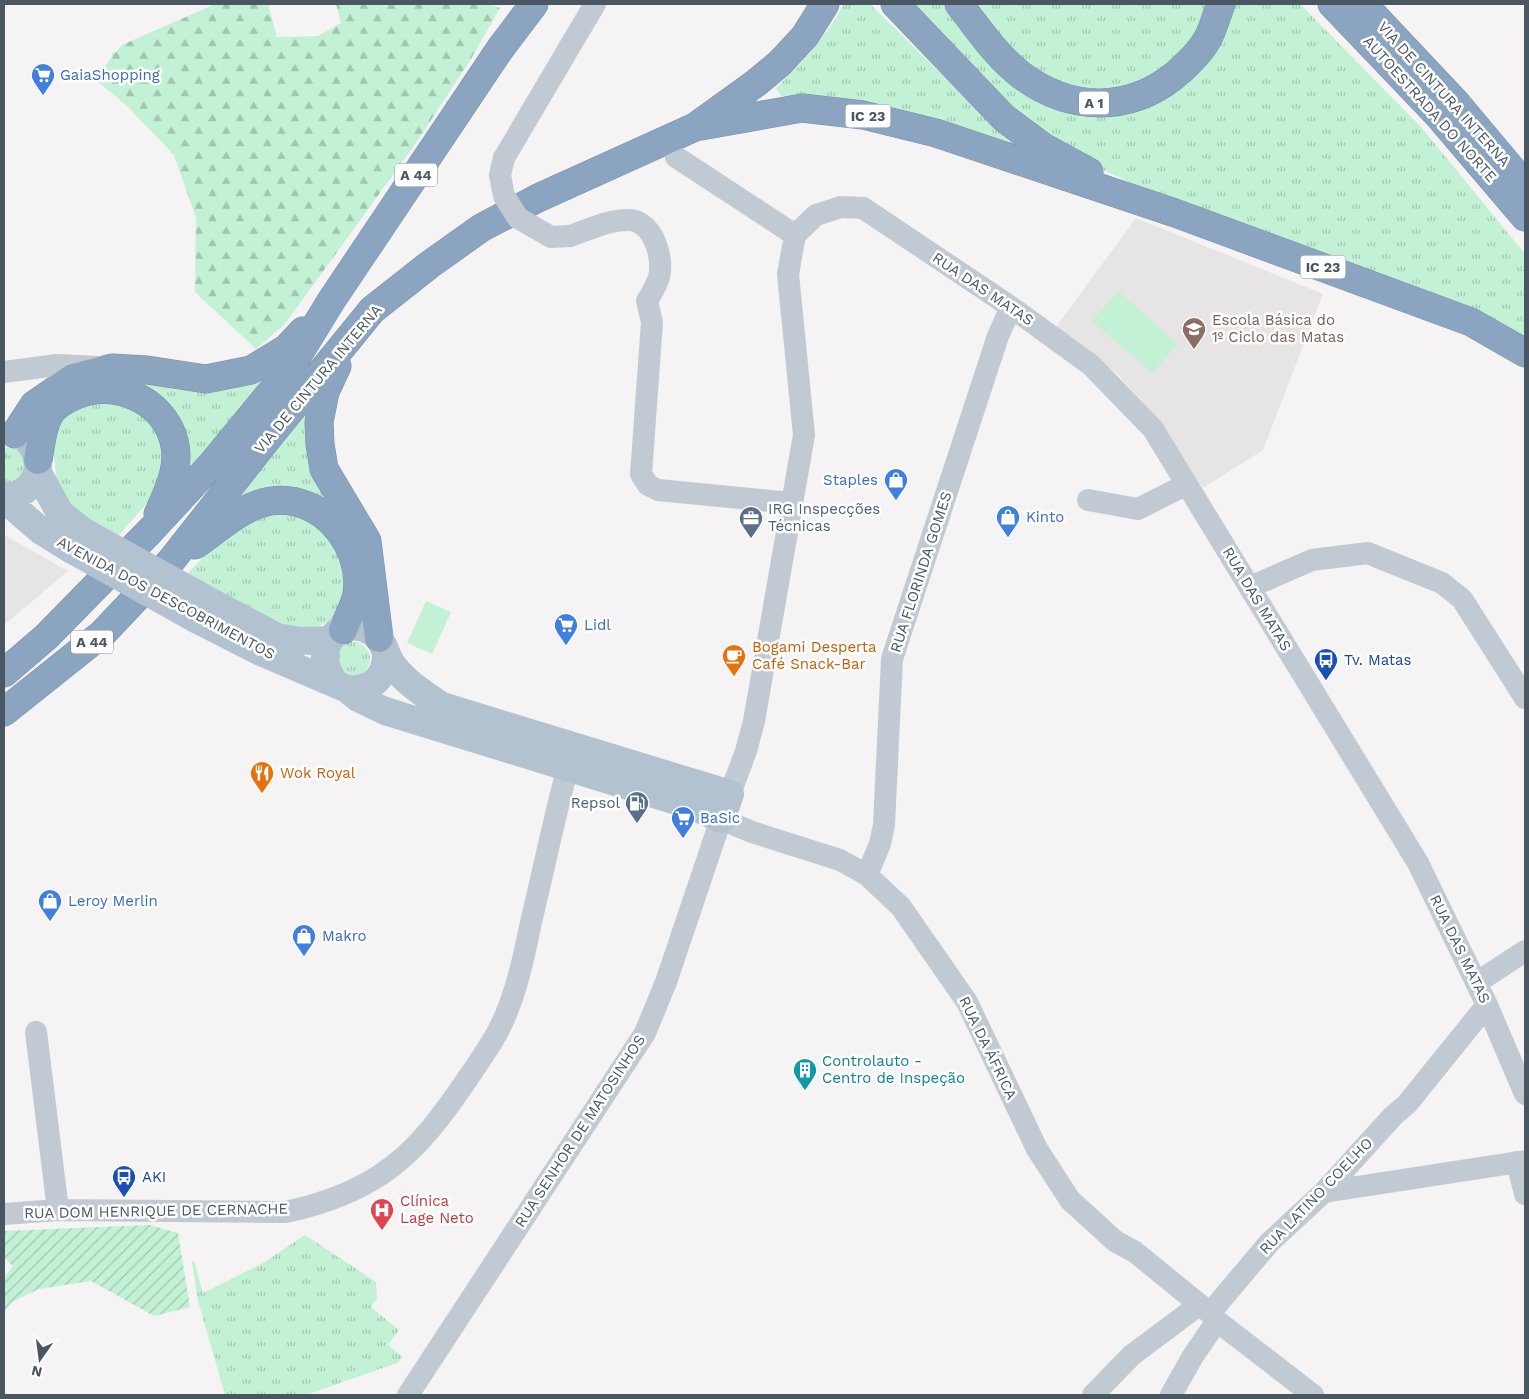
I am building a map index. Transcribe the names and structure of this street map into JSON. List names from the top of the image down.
{
  "streets": {
    "highway": [
      "VIA DE CINTURA INTERNA",
      "A 1",
      "AUTOESTRADA DO NORTE",
      "IC 23",
      "A 44"
    ],
    "main road": ["AVENIDA DOS DESCOBRIMENTOS"],
    "street": [
      "RUA DAS MATAS",
      "RUA FLORINDA GOMES",
      "RUA DA ÁFRICA",
      "RUA SENHOR DE MATOSINHOS",
      "RUA LATINO COELHO",
      "RUA DOM HENRIQUE DE CERNACHE"
    ]
  },
  "crossings": [
    ["VIA DE CINTURA INTERNA", "IC 23"],
    ["VIA DE CINTURA INTERNA", "A 44"],
    ["IC 23", "A 44"],
    ["RUA DAS MATAS", "RUA FLORINDA GOMES"],
    ["RUA DAS MATAS", "RUA SENHOR DE MATOSINHOS"],
    ["RUA DAS MATAS", "RUA LATINO COELHO"],
    ["RUA FLORINDA GOMES", "RUA DA ÁFRICA"],
    ["AVENIDA DOS DESCOBRIMENTOS", "RUA DA ÁFRICA"],
    ["AVENIDA DOS DESCOBRIMENTOS", "RUA SENHOR DE MATOSINHOS"],
    ["AVENIDA DOS DESCOBRIMENTOS", "RUA DOM HENRIQUE DE CERNACHE"],
    ["RUA DA ÁFRICA", "RUA SENHOR DE MATOSINHOS"],
    ["RUA DA ÁFRICA", "RUA LATINO COELHO"]
  ],
  "places": {
    "supermarket": ["GaiaShopping", "Lidl", "BaSic"],
    "school or university": ["Escola Básica do 1º Ciclo das Matas"],
    "shop": [
      "Staples",
      "Kinto",
      "Leroy Merlin",
      "Makro"
    ],
    "office": ["IRG Inspecções Técnicas"],
    "cafe": ["Bogami Desperta Café Snack-Bar"],
    "bus stop": ["Tv. Matas", "AKI"],
    "restaurant": ["Wok Royal"],
    "fuel station": ["Repsol"],
    "building": ["Controlauto - Centro de Inspeção"],
    "hospital": ["Clínica Lage Neto"]
  },
  "north": "bottom"
}
